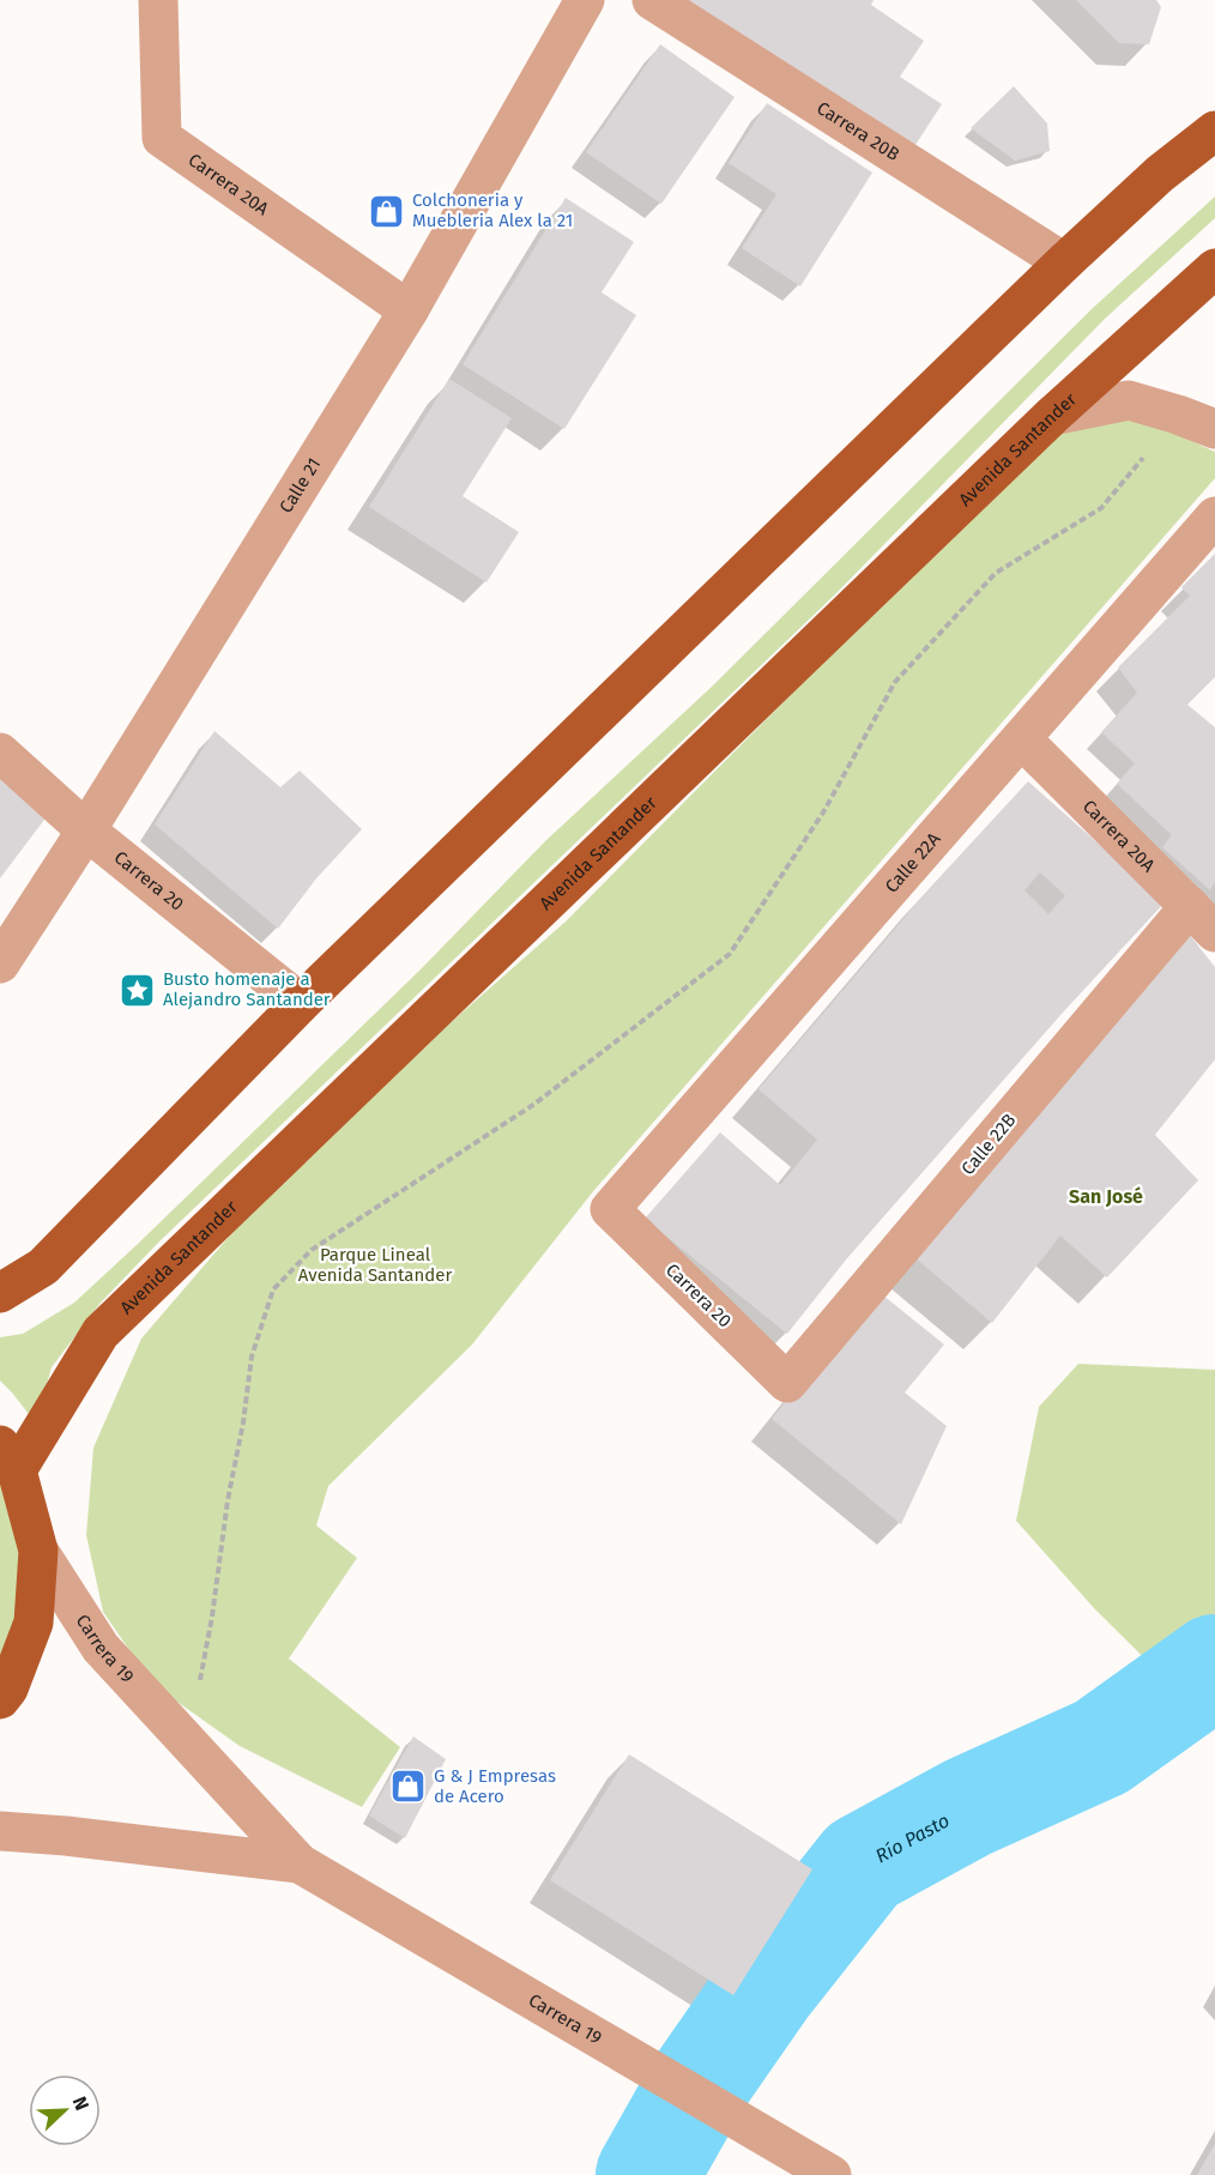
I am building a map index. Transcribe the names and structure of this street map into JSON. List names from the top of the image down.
{
  "streets": {
    "main road": ["Avenida Santander"],
    "street": [
      "Carrera 20B",
      "Carrera 20A",
      "Calle 21",
      "Calle 22A",
      "Carrera 20",
      "Calle 22B",
      "Carrera 19"
    ]
  },
  "crossings": [
    ["Carrera 20A", "Calle 21"],
    ["Carrera 20A", "Calle 22A"],
    ["Carrera 20A", "Calle 22B"],
    ["Calle 21", "Carrera 20"],
    ["Calle 22A", "Carrera 20"],
    ["Carrera 20", "Calle 22B"]
  ],
  "districts": ["San José"],
  "water": ["Río Pasto"],
  "parks": ["Parque Lineal Avenida Santander"],
  "places": {
    "shop": ["Colchoneria y Muebleria Alex la 21", "G & J Empresas de Acero"],
    "place": ["Busto homenaje a Alejandro Santander"]
  },
  "north": "top right"
}
